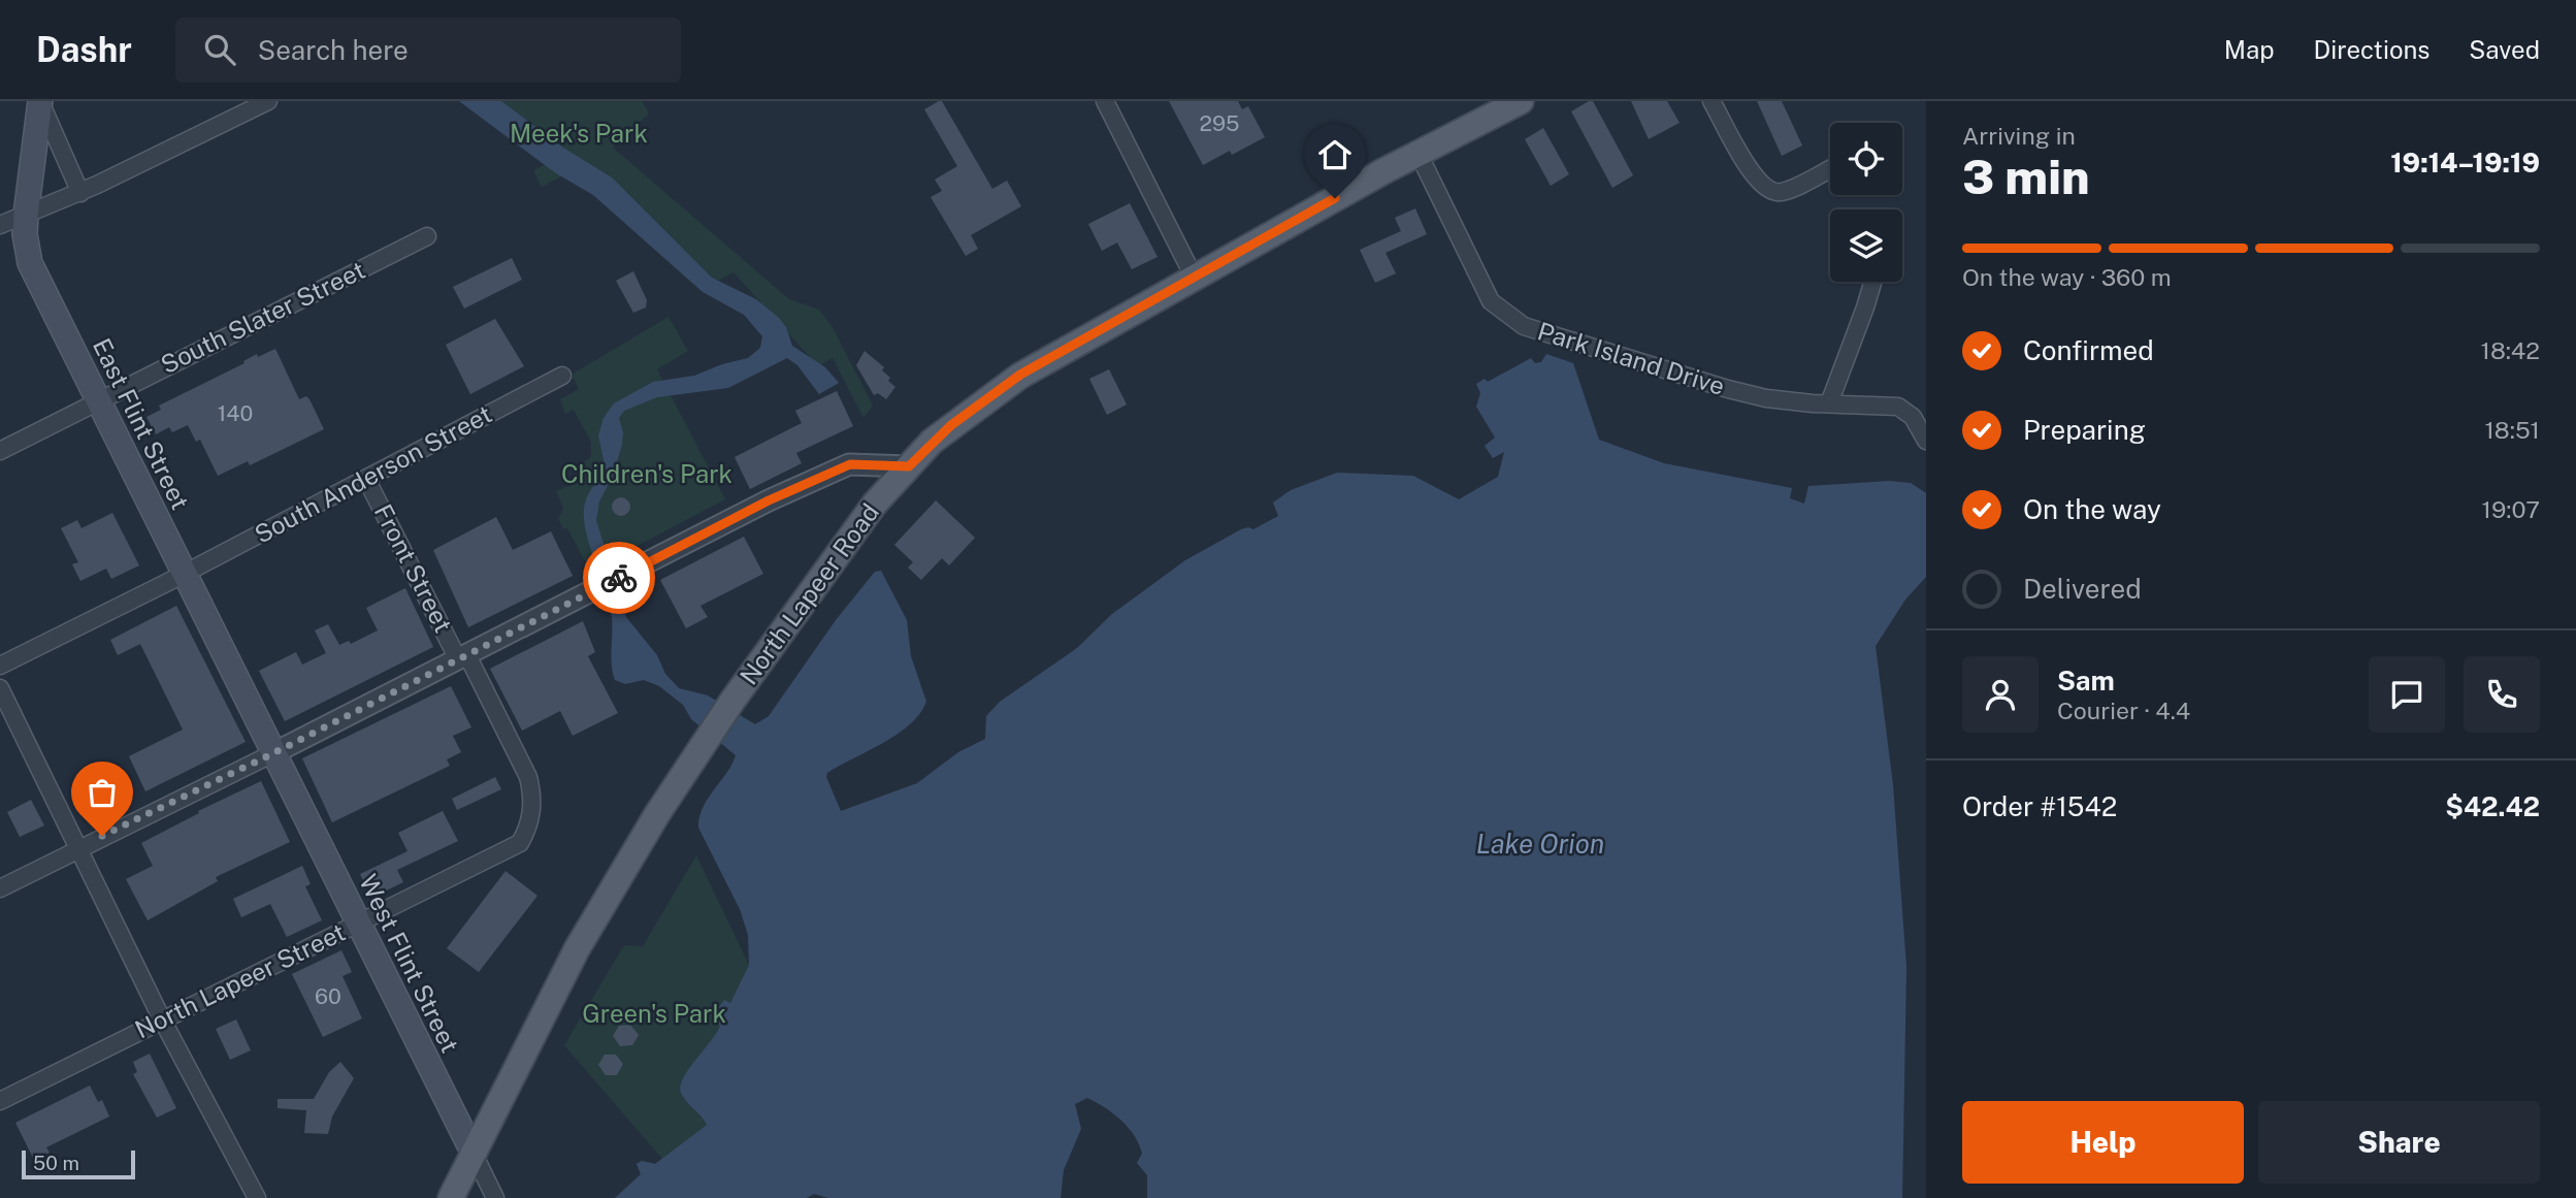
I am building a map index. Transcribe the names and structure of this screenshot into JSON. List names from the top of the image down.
{
  "streets": {
    "main road": ["East Flint Street", "North Lapeer Road", "West Flint Street"],
    "street": [
      "South Slater Street",
      "Park Island Drive",
      "South Anderson Street",
      "Front Street",
      "North Lapeer Street"
    ]
  },
  "crossings": [
    ["South Slater Street", "East Flint Street"],
    ["Park Island Drive", "North Lapeer Road"],
    ["East Flint Street", "South Anderson Street"],
    ["East Flint Street", "West Flint Street"],
    ["South Anderson Street", "Front Street"],
    ["Front Street", "North Lapeer Street"],
    ["North Lapeer Road", "West Flint Street"],
    ["West Flint Street", "North Lapeer Street"]
  ],
  "water": ["Lake Orion"],
  "parks": ["Meek's Park", "Children's Park", "Green's Park"],
  "house_numbers": ["295", "140", "60"],
  "scale_bar": "50 m",
  "page": {
    "header": "Dashr",
    "search": "Search here",
    "nav": ["Map", "Directions", "Saved"],
    "heading": ["3 min", "Arriving in", "19:14–19:19"],
    "panel": [
      "Sam",
      "Courier · 4.4",
      "Order #1542",
      "$42.42"
    ],
    "bar": "On the way · 360 m",
    "list": [
      ["Confirmed", "18:42"],
      ["Preparing", "18:51"],
      ["On the way", "19:07"],
      "Delivered"
    ],
    "buttons": ["Help", "Share"],
    "scale": "50 m"
  }
}
